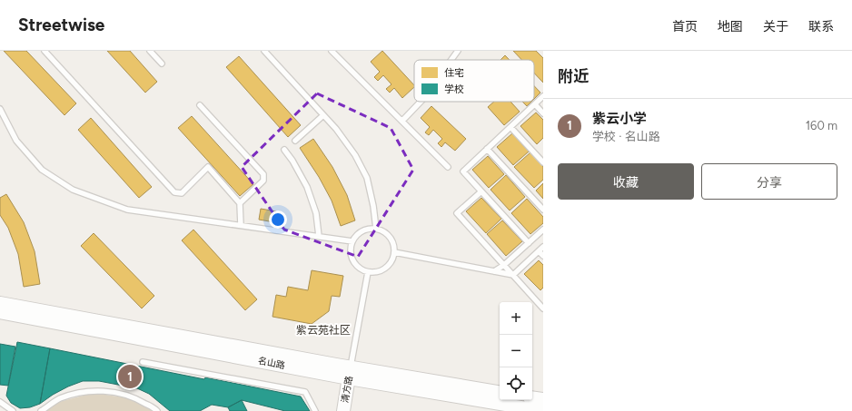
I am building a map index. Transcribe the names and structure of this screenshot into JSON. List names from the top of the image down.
{
  "streets": {
    "street": ["名山路", "清方路"]
  },
  "crossings": [
    ["名山路", "清方路"]
  ],
  "districts": ["紫云苑社区"],
  "legend": ["住宅", "学校"],
  "page": {
    "header": "Streetwise",
    "nav": [
      "首页",
      "地图",
      "关于",
      "联系"
    ],
    "heading": "附近",
    "list": [
      {
        "mark": "1",
        "name": "紫云小学",
        "note": "学校 · 名山路",
        "value": "160 m"
      }
    ],
    "buttons": ["收藏", "分享"],
    "map_buttons": ["+", "−"],
    "pins": "1"
  }
}
